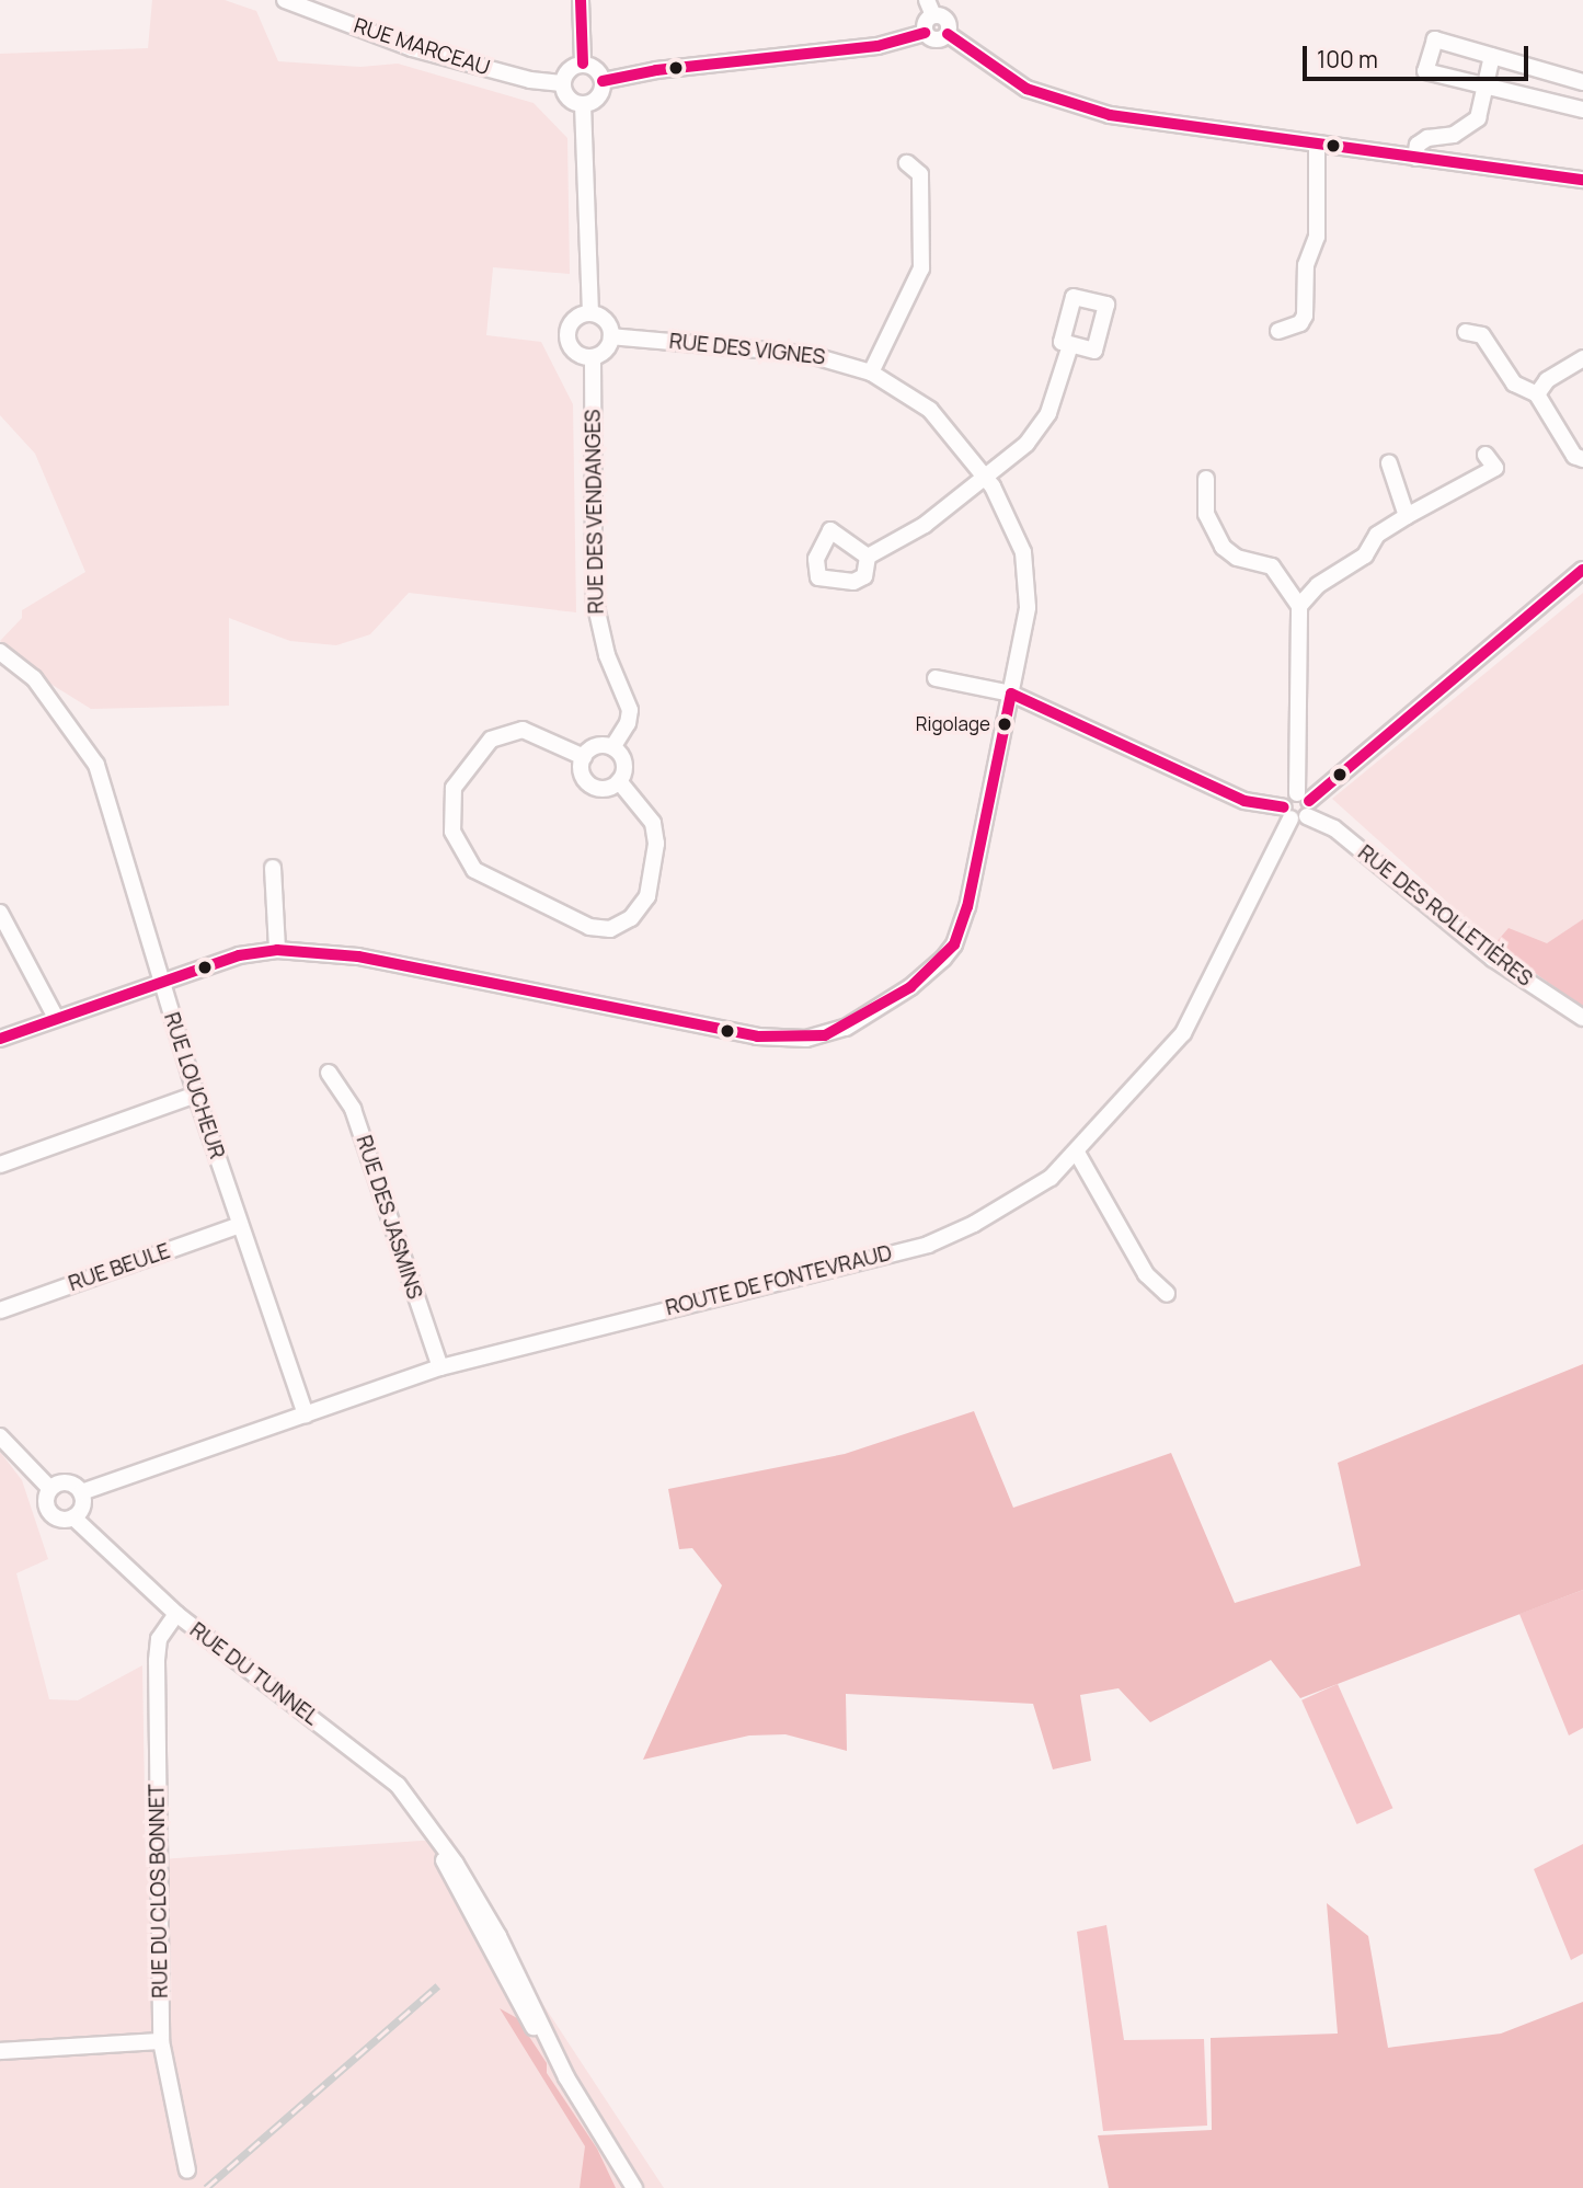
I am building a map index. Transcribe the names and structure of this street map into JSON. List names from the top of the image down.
{
  "streets": {
    "street": [
      "RUE MARCEAU",
      "RUE DES VIGNES",
      "RUE DES VENDANGES",
      "RUE DES ROLLETIÈRES",
      "RUE LOUCHEUR",
      "RUE DES JASMINS",
      "RUE BEULE",
      "ROUTE DE FONTEVRAUD",
      "RUE DU TUNNEL",
      "RUE DU CLOS BONNET"
    ]
  },
  "crossings": [
    ["RUE DES VIGNES", "RUE DES VENDANGES"],
    ["RUE DES VIGNES", "RUE DES ROLLETIÈRES"],
    ["RUE DES VIGNES", "RUE LOUCHEUR"],
    ["RUE DES ROLLETIÈRES", "ROUTE DE FONTEVRAUD"],
    ["RUE LOUCHEUR", "RUE BEULE"],
    ["RUE LOUCHEUR", "ROUTE DE FONTEVRAUD"],
    ["RUE DES JASMINS", "ROUTE DE FONTEVRAUD"],
    ["ROUTE DE FONTEVRAUD", "RUE DU TUNNEL"],
    ["RUE DU TUNNEL", "RUE DU CLOS BONNET"]
  ],
  "places": ["Rigolage"],
  "scale_bar": "100 m"
}
